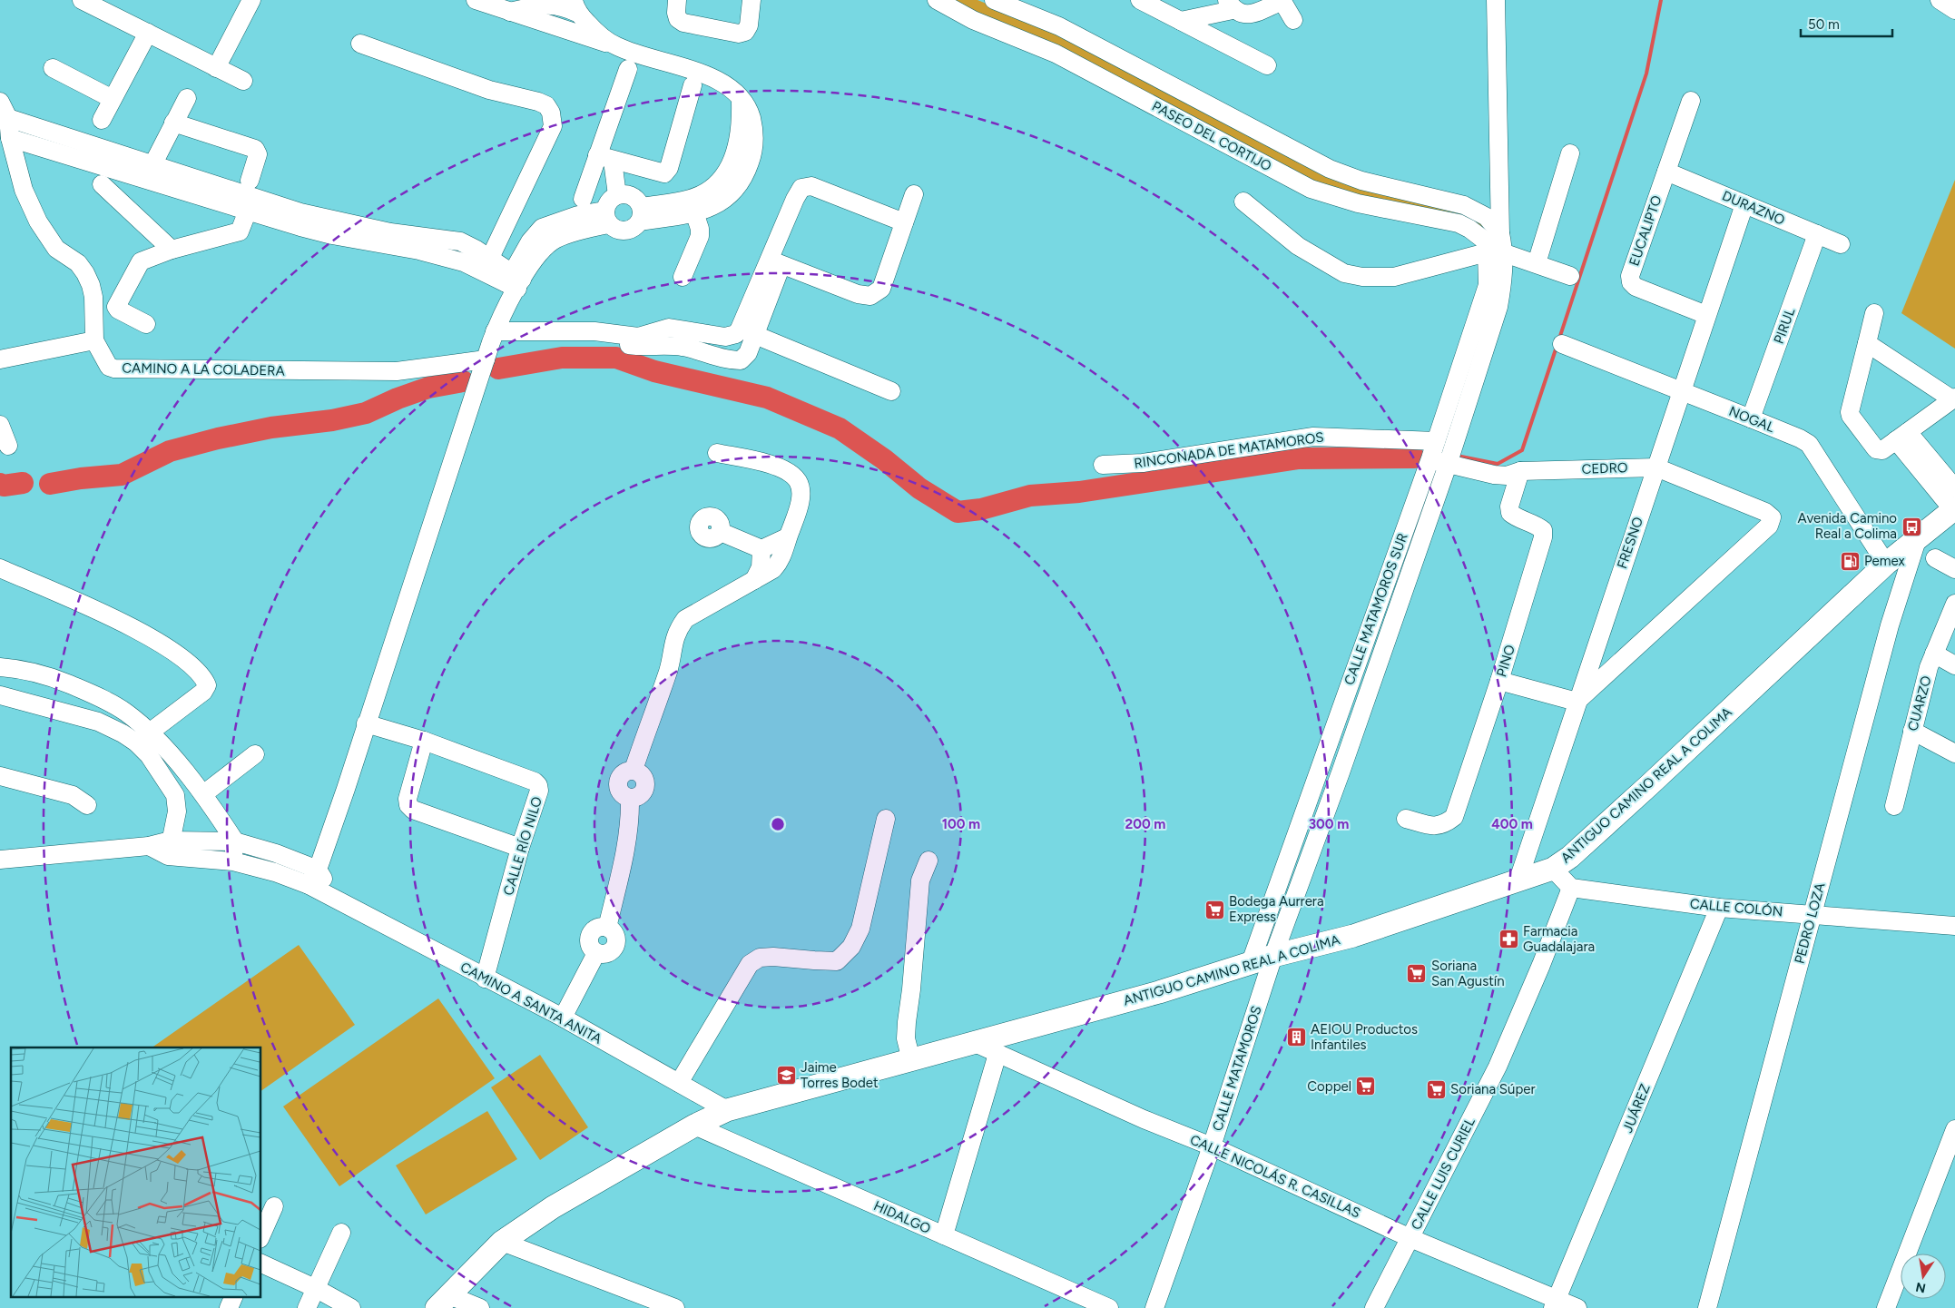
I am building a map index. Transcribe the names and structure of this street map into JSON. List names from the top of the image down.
{
  "streets": {
    "main road": ["ANTIGUO CAMINO REAL A COLIMA"],
    "street": [
      "PASEO DEL CORTIJO",
      "DURAZNO",
      "EUCALIPTO",
      "PIRUL",
      "CAMINO A LA COLADERA",
      "NOGAL",
      "RINCONADA DE MATAMOROS",
      "CEDRO",
      "FRESNO",
      "CALLE MATAMOROS SUR",
      "PINO",
      "CUARZO",
      "CALLE RÍO NILO",
      "CALLE COLÓN",
      "PEDRO LOZA",
      "CAMINO A SANTA ANITA",
      "CALLE MATAMOROS",
      "JUÁREZ",
      "CALLE LUIS CURIEL",
      "CALLE NICOLÁS R. CASILLAS",
      "HIDALGO"
    ]
  },
  "crossings": [
    ["PASEO DEL CORTIJO", "CALLE MATAMOROS SUR"],
    ["DURAZNO", "EUCALIPTO"],
    ["DURAZNO", "PIRUL"],
    ["DURAZNO", "FRESNO"],
    ["EUCALIPTO", "FRESNO"],
    ["PIRUL", "NOGAL"],
    ["NOGAL", "FRESNO"],
    ["NOGAL", "ANTIGUO CAMINO REAL A COLIMA"],
    ["RINCONADA DE MATAMOROS", "CALLE MATAMOROS SUR"],
    ["CEDRO", "FRESNO"],
    ["CEDRO", "CALLE MATAMOROS SUR"],
    ["CEDRO", "PINO"],
    ["FRESNO", "ANTIGUO CAMINO REAL A COLIMA"],
    ["CALLE MATAMOROS SUR", "ANTIGUO CAMINO REAL A COLIMA"],
    ["CALLE MATAMOROS SUR", "CALLE MATAMOROS"],
    ["ANTIGUO CAMINO REAL A COLIMA", "PEDRO LOZA"],
    ["ANTIGUO CAMINO REAL A COLIMA", "CAMINO A SANTA ANITA"],
    ["ANTIGUO CAMINO REAL A COLIMA", "CALLE MATAMOROS"],
    ["ANTIGUO CAMINO REAL A COLIMA", "CALLE NICOLÁS R. CASILLAS"],
    ["ANTIGUO CAMINO REAL A COLIMA", "HIDALGO"],
    ["CALLE RÍO NILO", "CAMINO A SANTA ANITA"],
    ["CALLE COLÓN", "PEDRO LOZA"],
    ["CALLE COLÓN", "JUÁREZ"],
    ["CALLE COLÓN", "CALLE LUIS CURIEL"],
    ["CALLE MATAMOROS", "CALLE NICOLÁS R. CASILLAS"],
    ["JUÁREZ", "CALLE NICOLÁS R. CASILLAS"],
    ["CALLE LUIS CURIEL", "CALLE NICOLÁS R. CASILLAS"]
  ],
  "places": {
    "bus stop": ["Avenida Camino Real a Colima"],
    "fuel station": ["Pemex"],
    "supermarket": [
      "Bodega Aurrera Express",
      "Soriana San Agustín",
      "Coppel",
      "Soriana Súper"
    ],
    "pharmacy": ["Farmacia Guadalajara"],
    "building": ["AEIOU Productos Infantiles"],
    "school or university": ["Jaime Torres Bodet"]
  },
  "scale_bar": "50 m",
  "north": "bottom",
  "rings": [
    "100 m",
    "200 m",
    "300 m",
    "400 m"
  ]
}
